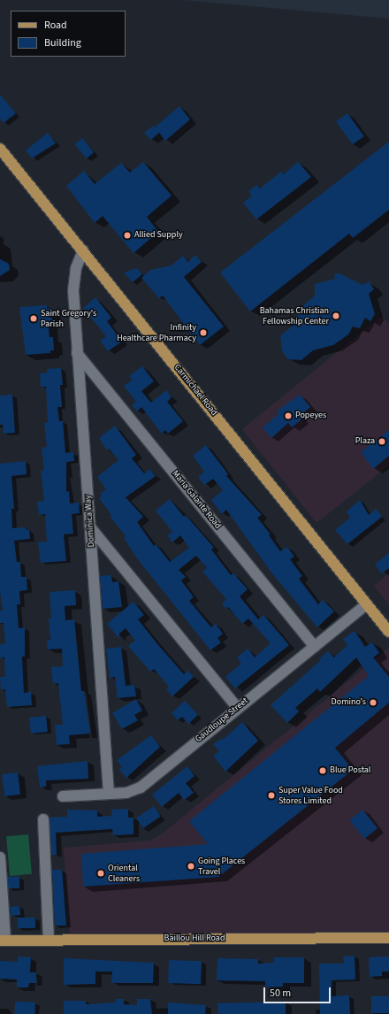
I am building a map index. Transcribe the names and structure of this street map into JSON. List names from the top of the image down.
{
  "streets": {
    "main road": ["Carmichael Road", "Baillou Hill Road"],
    "street": ["Maria Galante Road", "Dominica Way", "Gaudloupe Street"]
  },
  "crossings": [
    ["Carmichael Road", "Dominica Way"],
    ["Carmichael Road", "Gaudloupe Street"],
    ["Maria Galante Road", "Dominica Way"],
    ["Maria Galante Road", "Gaudloupe Street"],
    ["Dominica Way", "Gaudloupe Street"]
  ],
  "places": [
    "Allied Supply",
    "Bahamas Christian Fellowship Center",
    "Saint Gregory's Parish",
    "Infinity Healthcare Pharmacy",
    "Popeyes",
    "Plaza",
    "Domino's",
    "Blue Postal",
    "Super Value Food Stores Limited",
    "Going Places Travel",
    "Oriental Cleaners"
  ],
  "legend": ["Road", "Building"],
  "scale_bar": "50 m"
}
